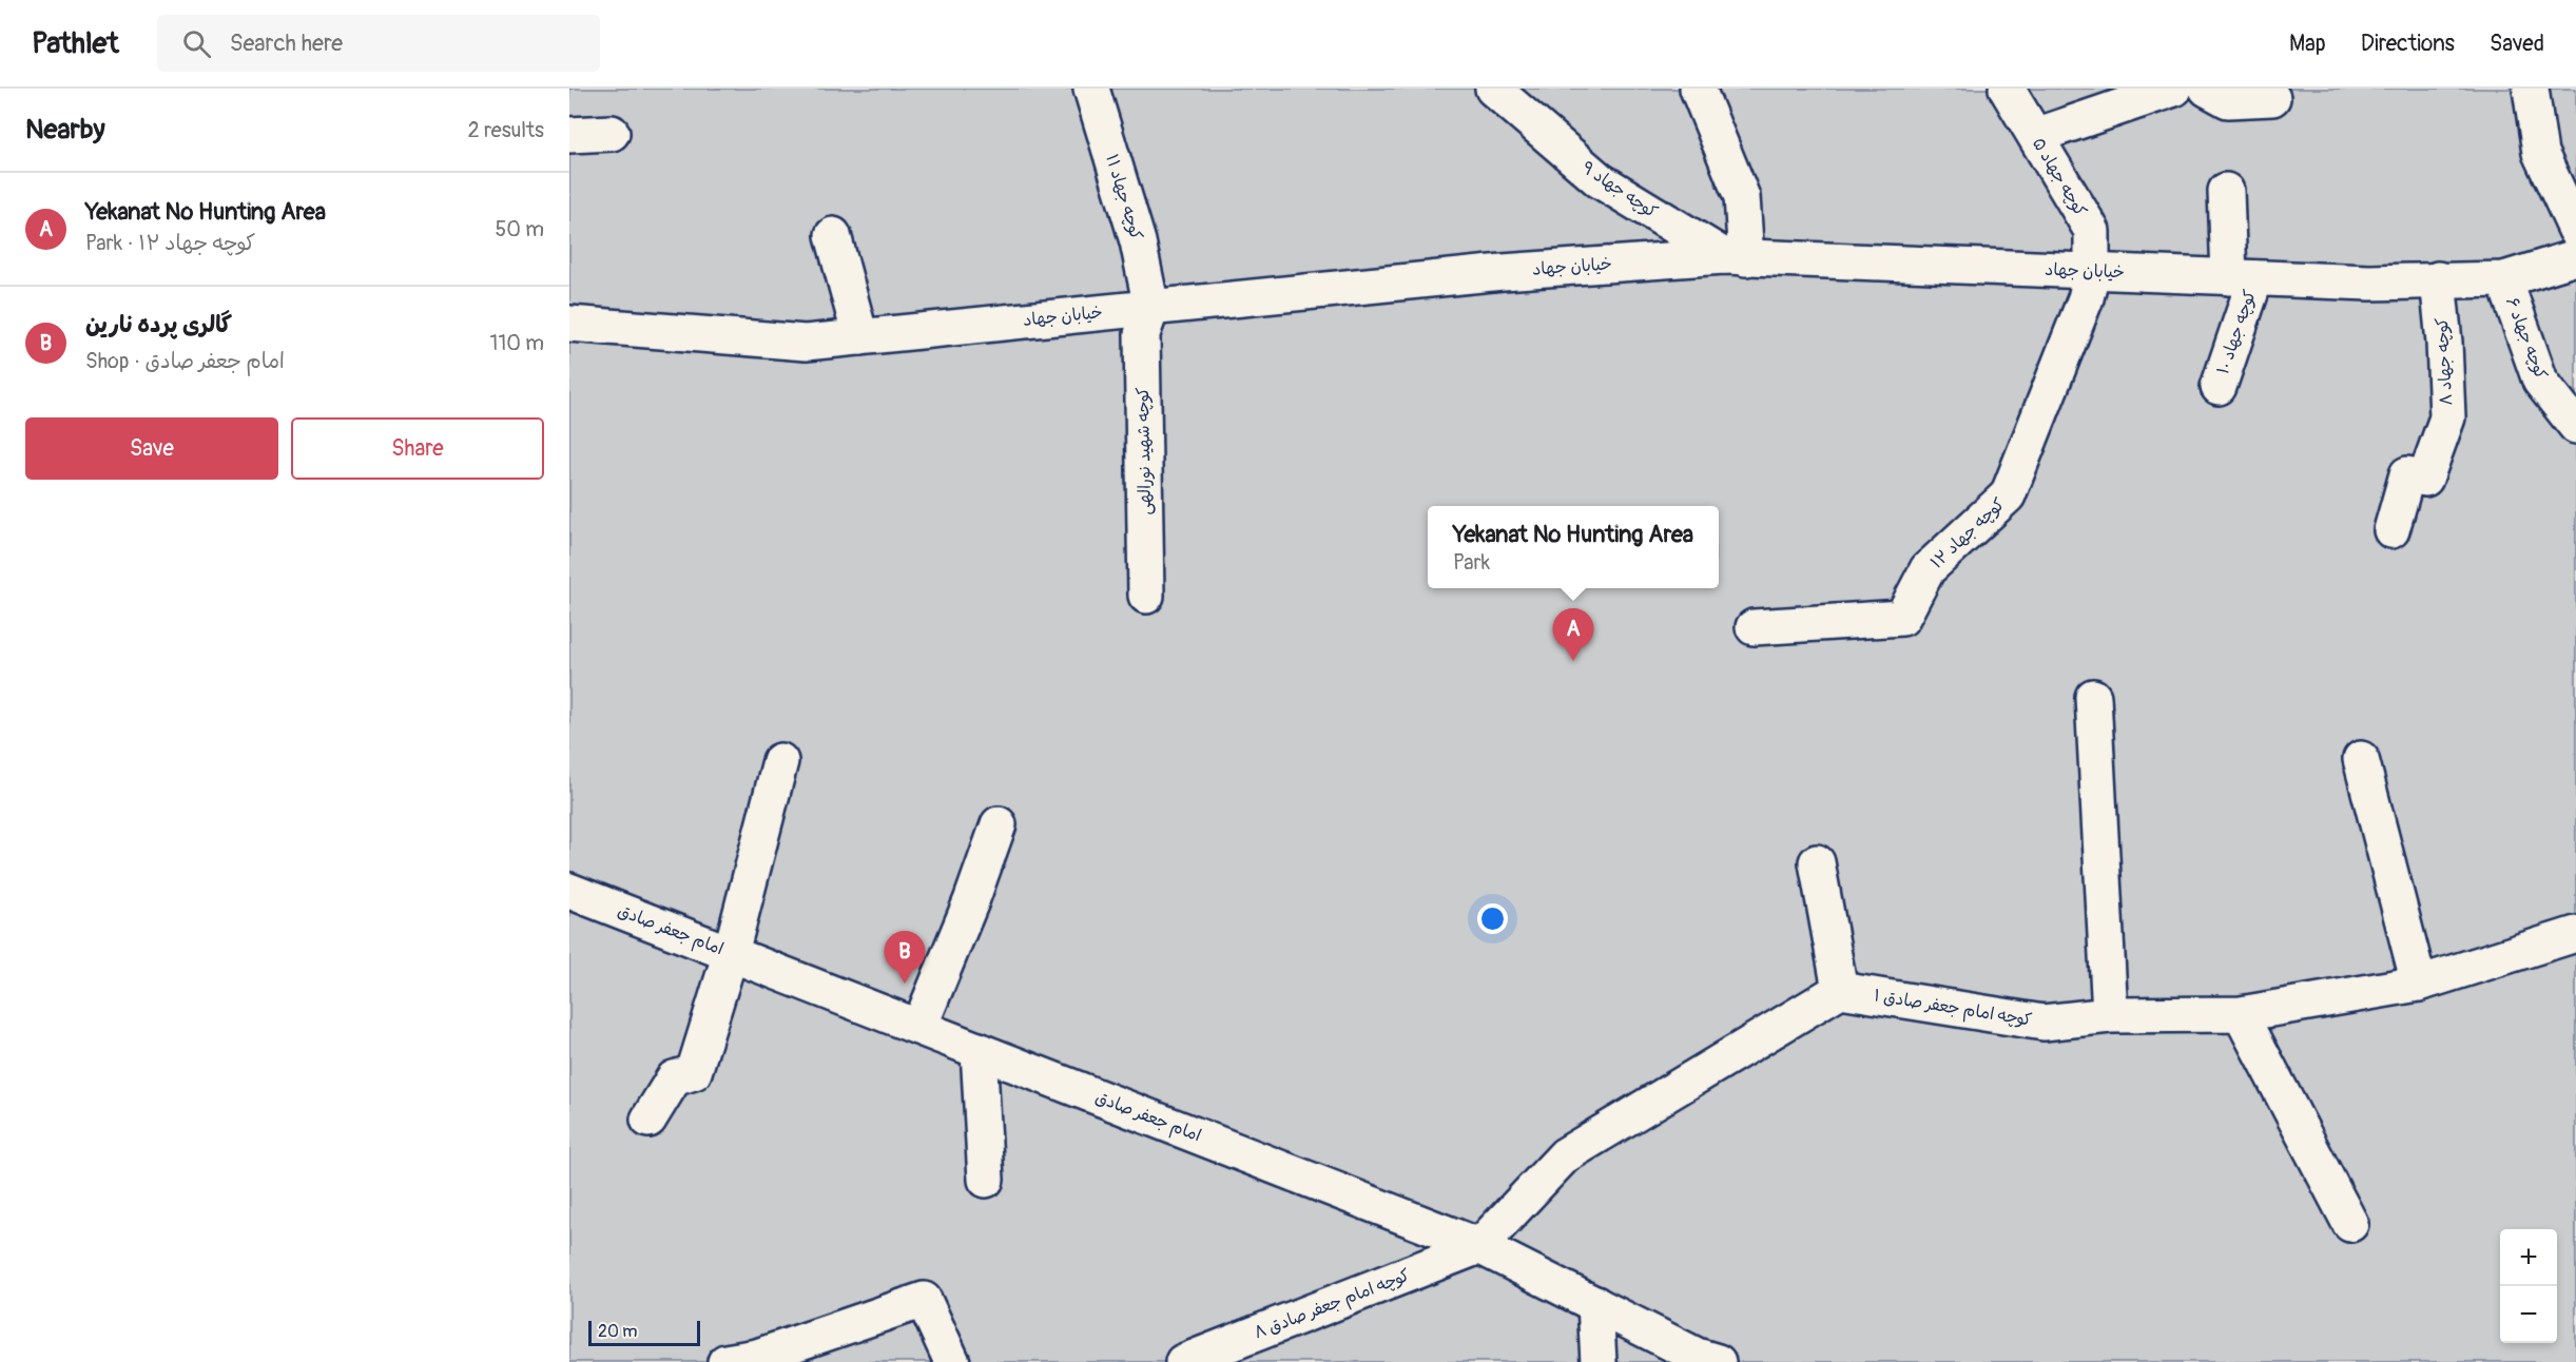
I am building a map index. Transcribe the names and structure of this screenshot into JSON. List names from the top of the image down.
{
  "streets": {
    "street": [
      "کوچه جهاد ۵",
      "کوچه جهاد ۹",
      "کوچه جهاد ۱۱",
      "خیابان جهاد",
      "کوچه جهاد ۱۰",
      "کوچه جهاد ۶",
      "کوچه جهاد ۸",
      "کوچه شهید نورالهی",
      "کوچه جهاد ۱۲",
      "امام جعفر صادق",
      "کوچه امام جعفر صادق ۱",
      "کوچه امام جعفر صادق ۸"
    ]
  },
  "crossings": [
    ["کوچه جهاد ۵", "خیابان جهاد"],
    ["کوچه جهاد ۵", "کوچه جهاد ۱۲"],
    ["کوچه جهاد ۹", "خیابان جهاد"],
    ["کوچه جهاد ۱۱", "خیابان جهاد"],
    ["کوچه جهاد ۱۱", "کوچه شهید نورالهی"],
    ["خیابان جهاد", "کوچه جهاد ۱۰"],
    ["خیابان جهاد", "کوچه جهاد ۶"],
    ["خیابان جهاد", "کوچه جهاد ۸"],
    ["خیابان جهاد", "کوچه شهید نورالهی"],
    ["خیابان جهاد", "کوچه جهاد ۱۲"],
    ["امام جعفر صادق", "کوچه امام جعفر صادق ۸"]
  ],
  "scale_bar": "20 m",
  "page": {
    "header": "Pathlet",
    "search": "Search here",
    "nav": ["Map", "Directions", "Saved"],
    "heading": ["Nearby", "2 results"],
    "list": [
      {
        "mark": "A",
        "name": "Yekanat No Hunting Area",
        "note": "Park · کوچه جهاد ۱۲",
        "value": "50 m"
      },
      {
        "mark": "B",
        "name": "گالری پرده نارین",
        "note": "Shop · امام جعفر صادق",
        "value": "110 m"
      }
    ],
    "buttons": ["Save", "Share"],
    "popup": ["Yekanat No Hunting Area", "Park"],
    "pins": ["A", "B"],
    "map_buttons": ["+", "−"],
    "scale": "20 m"
  }
}
